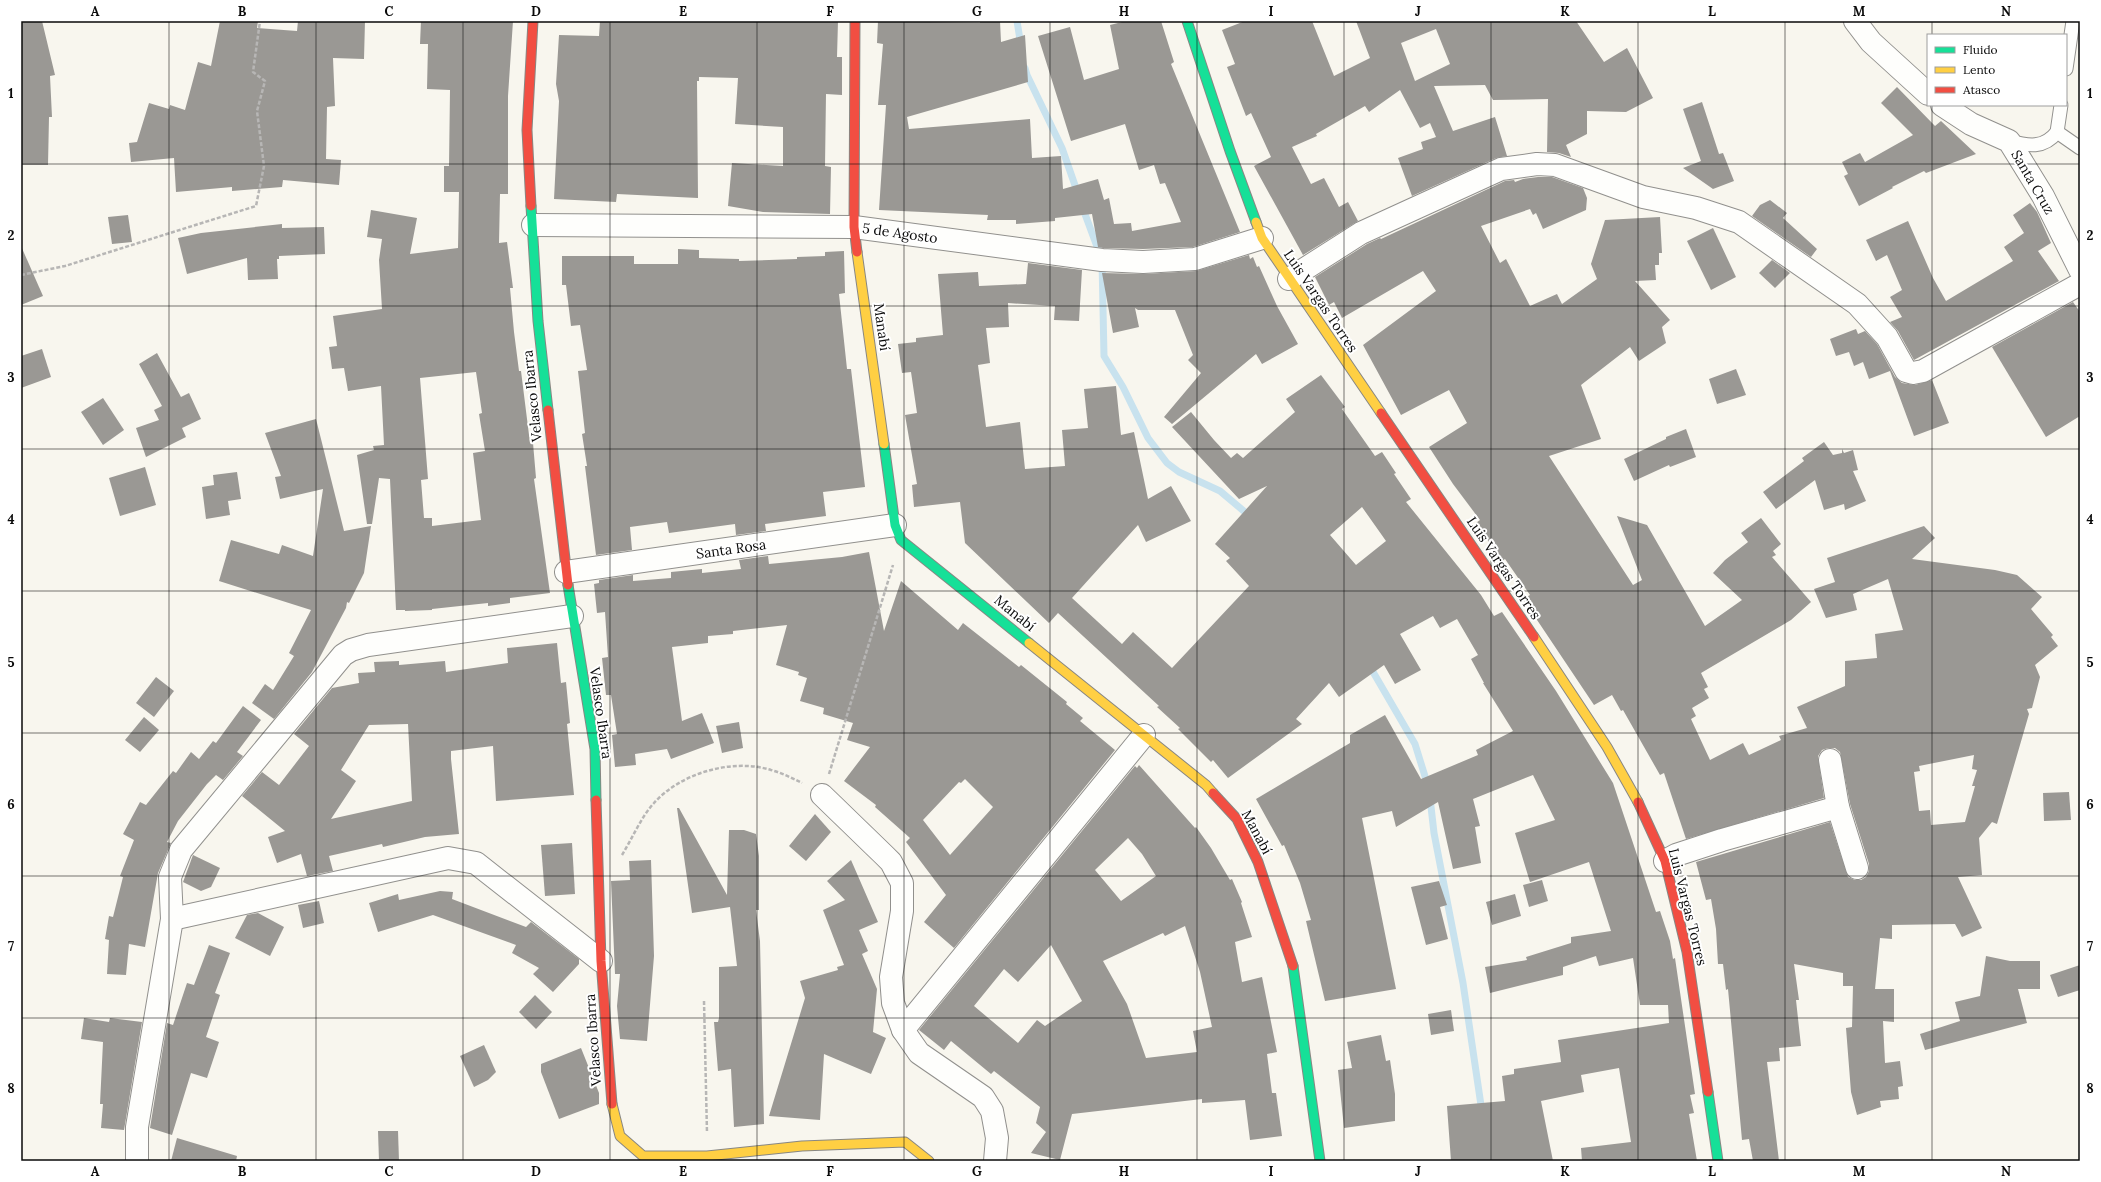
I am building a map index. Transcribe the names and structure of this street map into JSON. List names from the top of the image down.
{
  "streets": {
    "street": [
      "Santa Cruz",
      "5 de Agosto",
      "Luis Vargas Torres",
      "Manabí",
      "Velasco Ibarra",
      "Santa Rosa"
    ]
  },
  "crossings": [
    ["5 de Agosto", "Luis Vargas Torres"],
    ["5 de Agosto", "Manabí"],
    ["5 de Agosto", "Velasco Ibarra"],
    ["Manabí", "Santa Rosa"],
    ["Velasco Ibarra", "Santa Rosa"]
  ],
  "legend": ["Fluido", "Lento", "Atasco"],
  "grid": {
    "columns": [
      "A",
      "B",
      "C",
      "D",
      "E",
      "F",
      "G",
      "H",
      "I",
      "J",
      "K",
      "L",
      "M",
      "N"
    ],
    "rows": [
      "1",
      "2",
      "3",
      "4",
      "5",
      "6",
      "7",
      "8"
    ]
  }
}
